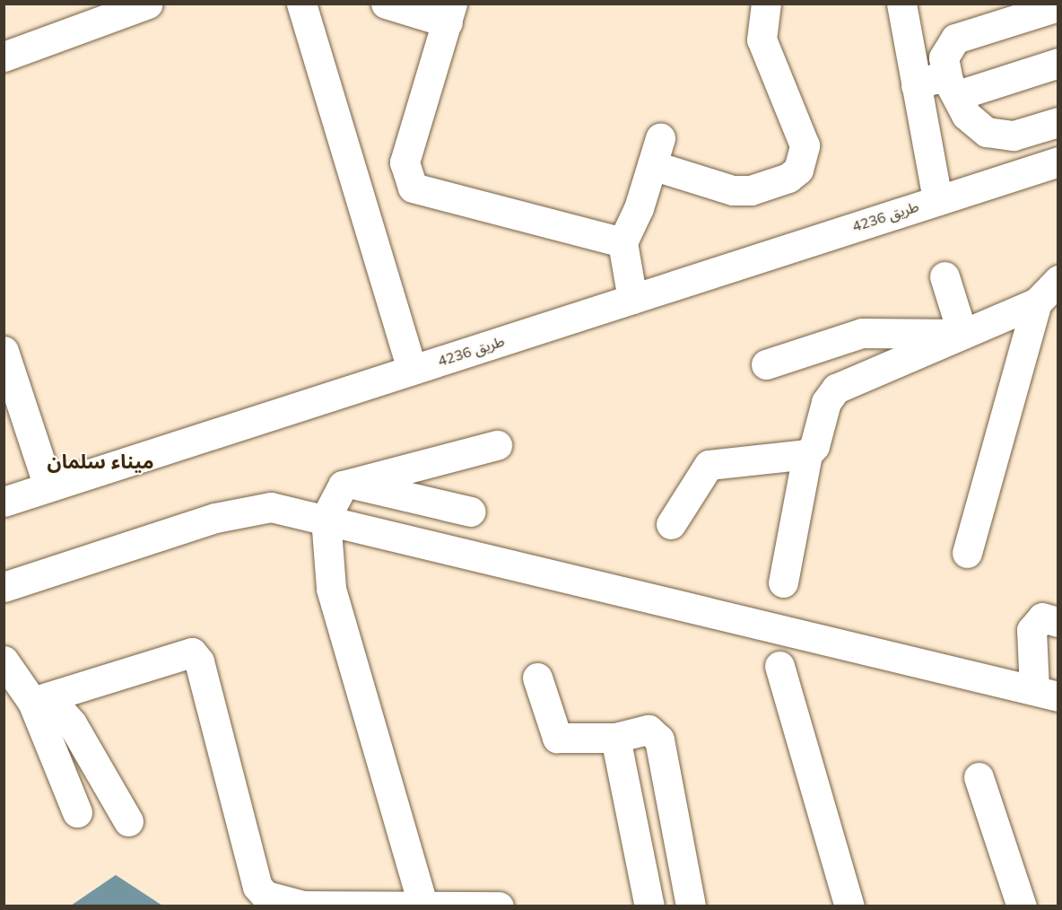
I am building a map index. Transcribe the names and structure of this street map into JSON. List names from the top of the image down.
{
  "streets": {
    "street": ["طريق 4236"]
  },
  "districts": ["ميناء سلمان"]
}
